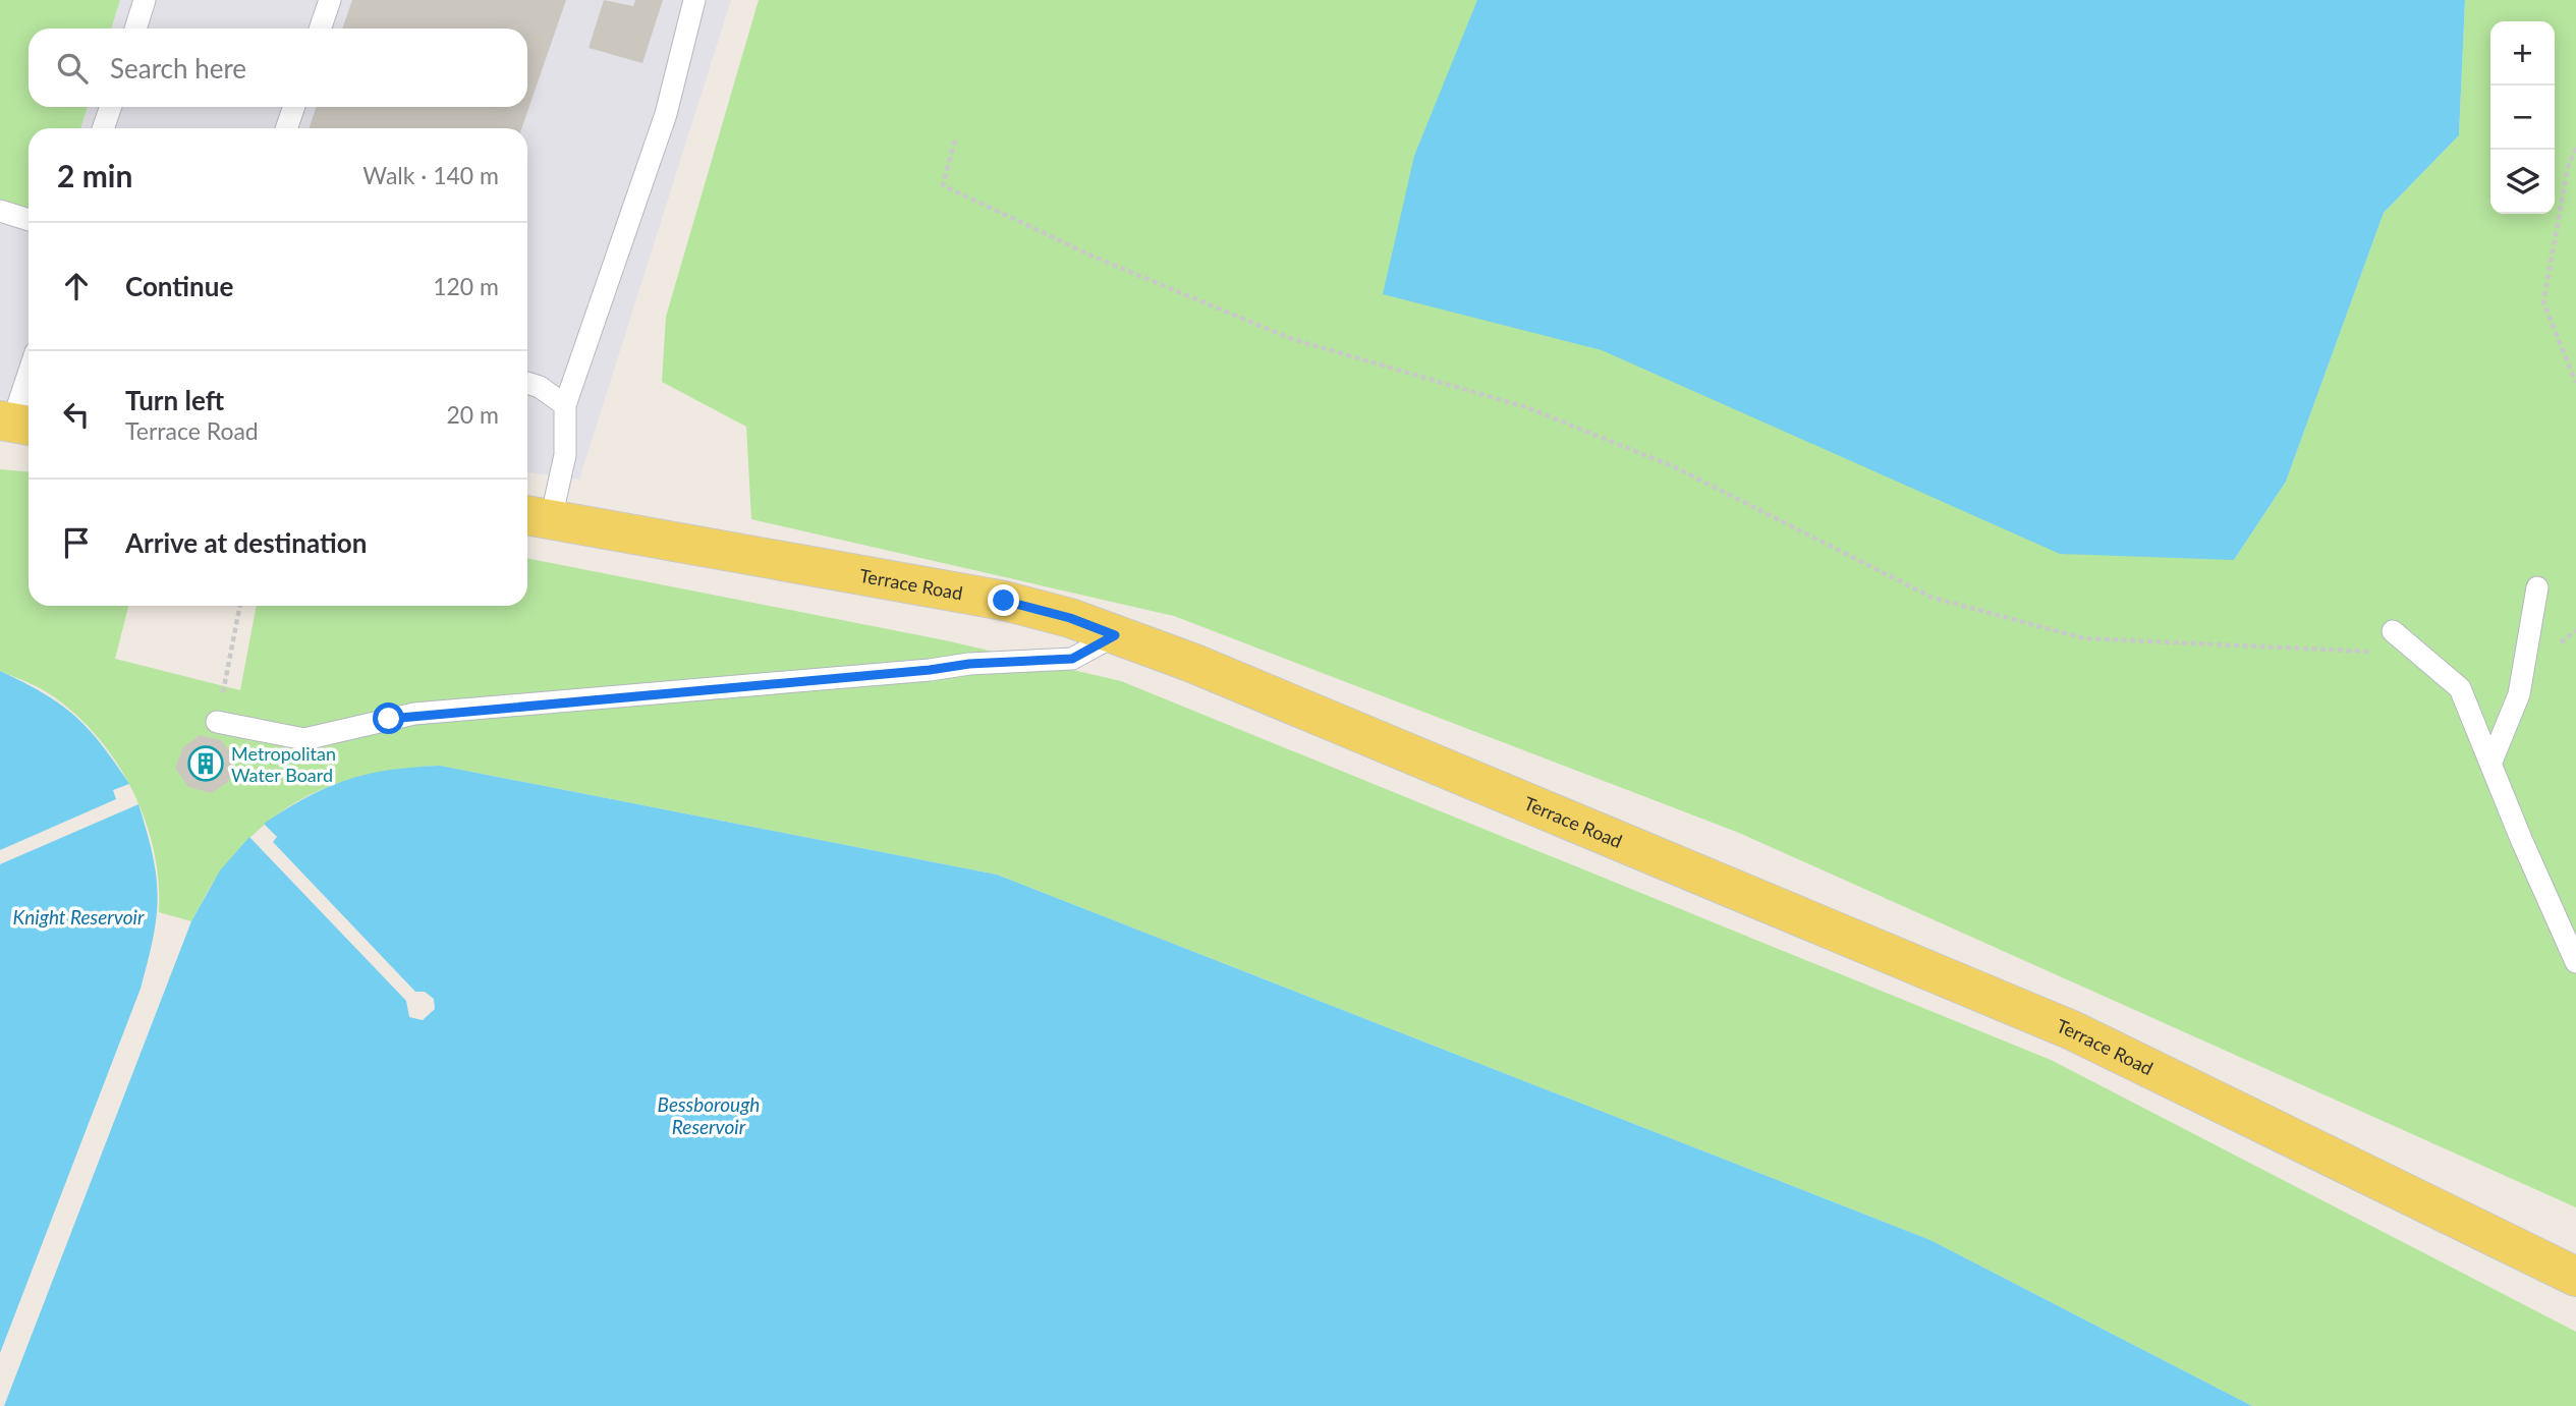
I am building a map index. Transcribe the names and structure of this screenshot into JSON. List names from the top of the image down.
{
  "streets": {
    "main road": ["Terrace Road"]
  },
  "water": ["Knight Reservoir", "Bessborough Reservoir"],
  "places": {
    "building": ["Metropolitan Water Board"]
  },
  "page": {
    "map_buttons": ["+", "−"],
    "search": "Search here",
    "heading": ["2 min", "Walk · 140 m"],
    "list": [
      ["Continue", "120 m"],
      ["Turn left", "Terrace Road", "20 m"],
      "Arrive at destination"
    ]
  }
}
